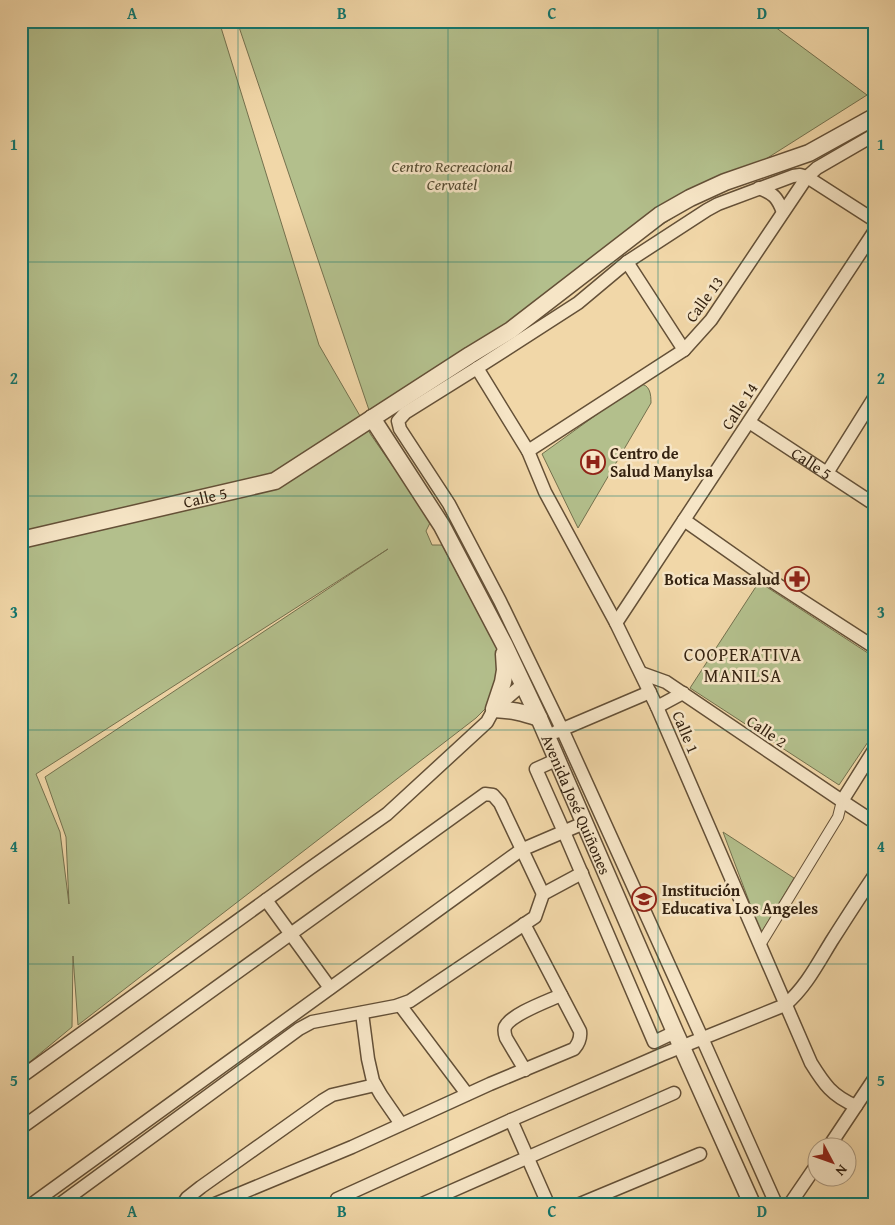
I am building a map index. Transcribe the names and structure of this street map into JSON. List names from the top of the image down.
{
  "streets": {
    "street": [
      "Calle 13",
      "Calle 14",
      "Calle 5",
      "Calle 2",
      "Calle 1",
      "Avenida José Quiñones"
    ]
  },
  "crossings": [
    ["Calle 13", "Calle 1"],
    ["Calle 14", "Calle 5"],
    ["Calle 14", "Calle 1"],
    ["Calle 5", "Avenida José Quiñones"],
    ["Calle 2", "Calle 1"]
  ],
  "districts": ["COOPERATIVA MANILSA"],
  "parks": ["Centro Recreacional Cervatel"],
  "places": {
    "hospital": ["Centro de Salud Manylsa"],
    "pharmacy": ["Botica Massalud"],
    "school or university": ["Institución Educativa Los Angeles"]
  },
  "north": "bottom right",
  "grid": {
    "columns": [
      "A",
      "B",
      "C",
      "D"
    ],
    "rows": [
      "1",
      "2",
      "3",
      "4",
      "5"
    ]
  }
}
